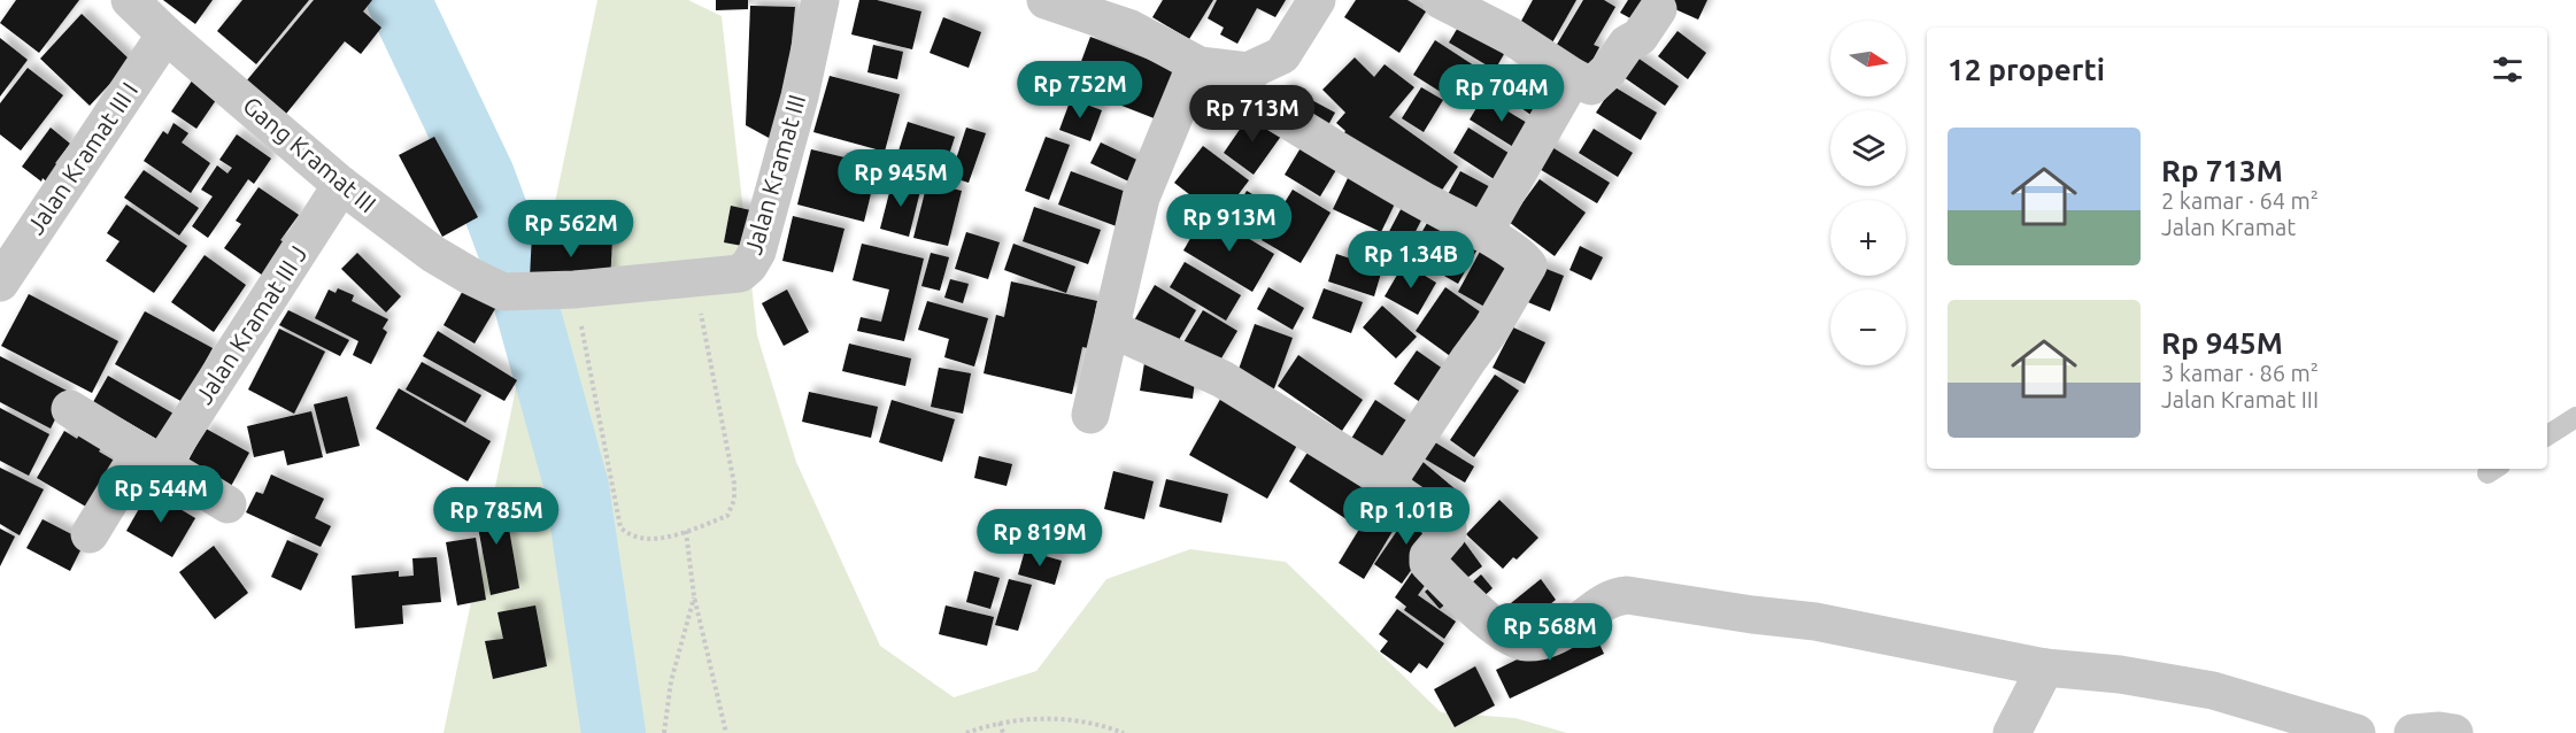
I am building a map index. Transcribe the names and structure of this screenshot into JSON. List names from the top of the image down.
{
  "streets": {
    "street": [
      "Gang Kramat III",
      "Jalan Kramat III I",
      "Jalan Kramat III",
      "Jalan Kramat III J"
    ]
  },
  "crossings": [
    ["Gang Kramat III", "Jalan Kramat III I"],
    ["Gang Kramat III", "Jalan Kramat III"],
    ["Gang Kramat III", "Jalan Kramat III J"]
  ],
  "north": "right",
  "page": {
    "map_buttons": ["+", "−"],
    "heading": "12 properti",
    "price": [
      "Rp 752M",
      "Rp 704M",
      "Rp 713M",
      "Rp 945M",
      "Rp 913M",
      "Rp 562M",
      "Rp 1.34B",
      "Rp 544M",
      "Rp 785M",
      "Rp 1.01B",
      "Rp 819M",
      "Rp 568M"
    ],
    "list": [
      {
        "name": "Rp 713M",
        "note": "2 kamar · 64 m² · Jalan Kramat"
      },
      {
        "name": "Rp 945M",
        "note": "3 kamar · 86 m² · Jalan Kramat III"
      }
    ]
  }
}
